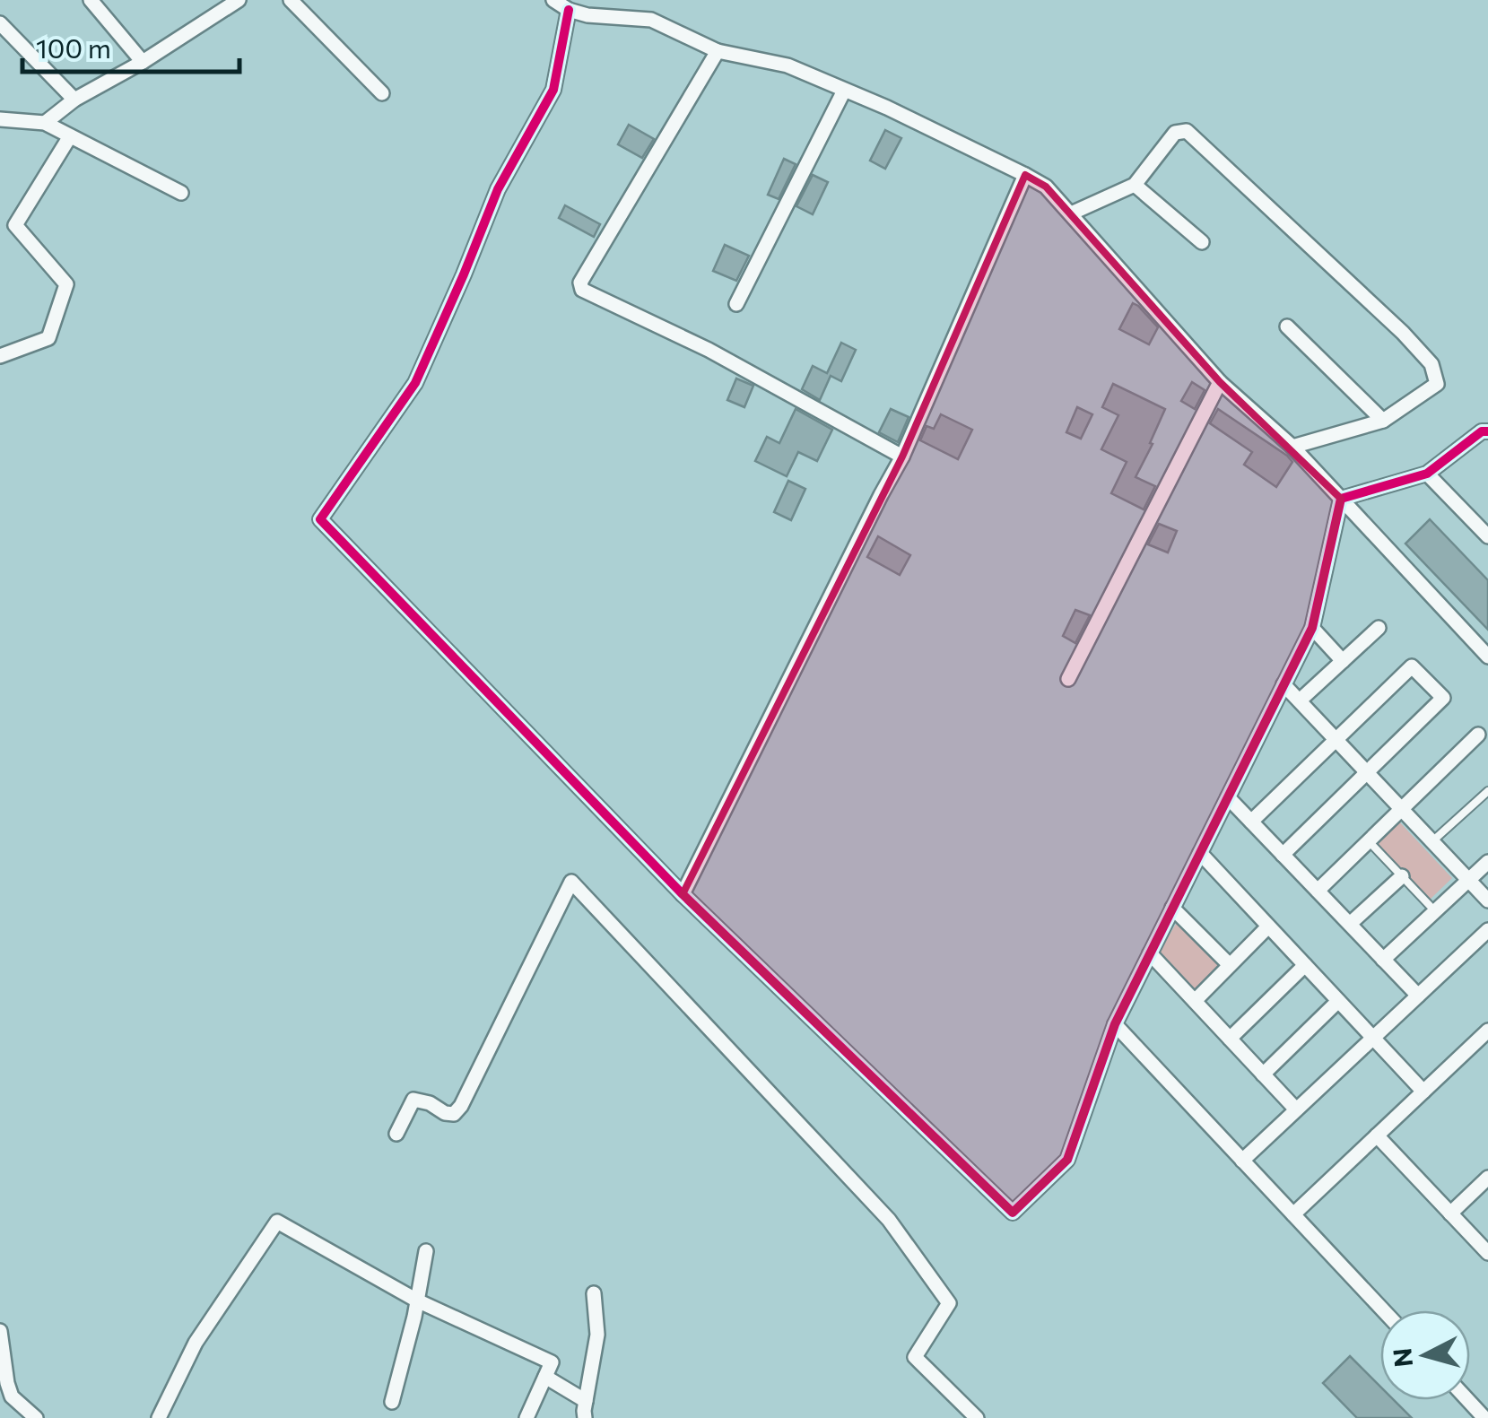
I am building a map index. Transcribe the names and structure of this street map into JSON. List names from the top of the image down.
{
  "scale_bar": "100 m",
  "north": "left"
}
